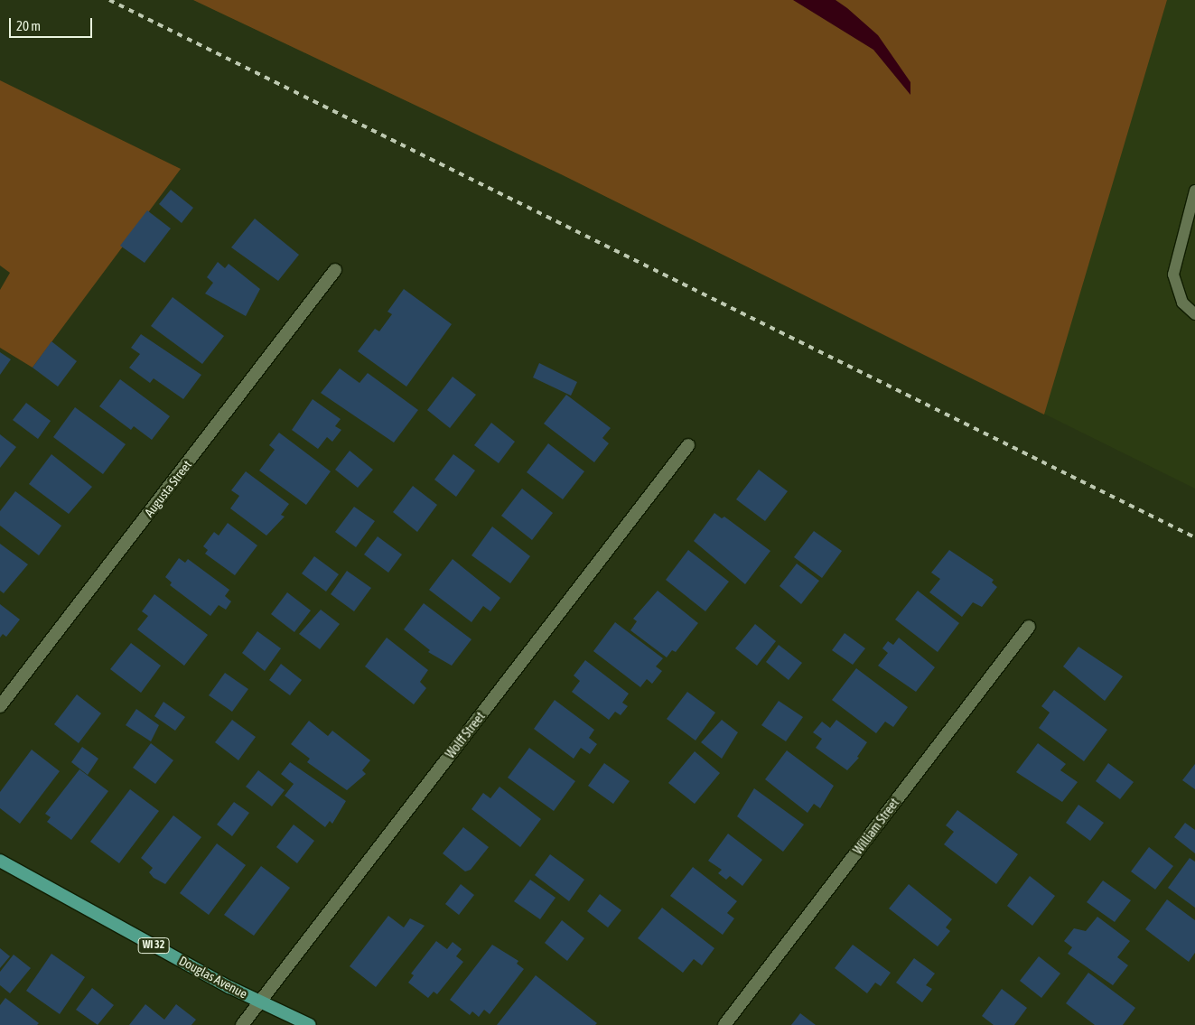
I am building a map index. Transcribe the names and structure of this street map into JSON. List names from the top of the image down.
{
  "streets": {
    "main road": ["WI 32", "Douglas Avenue"],
    "street": ["Augusta Street", "Wolff Street", "William Street"]
  },
  "crossings": [
    ["Wolff Street", "Douglas Avenue"]
  ],
  "scale_bar": "20 m"
}
